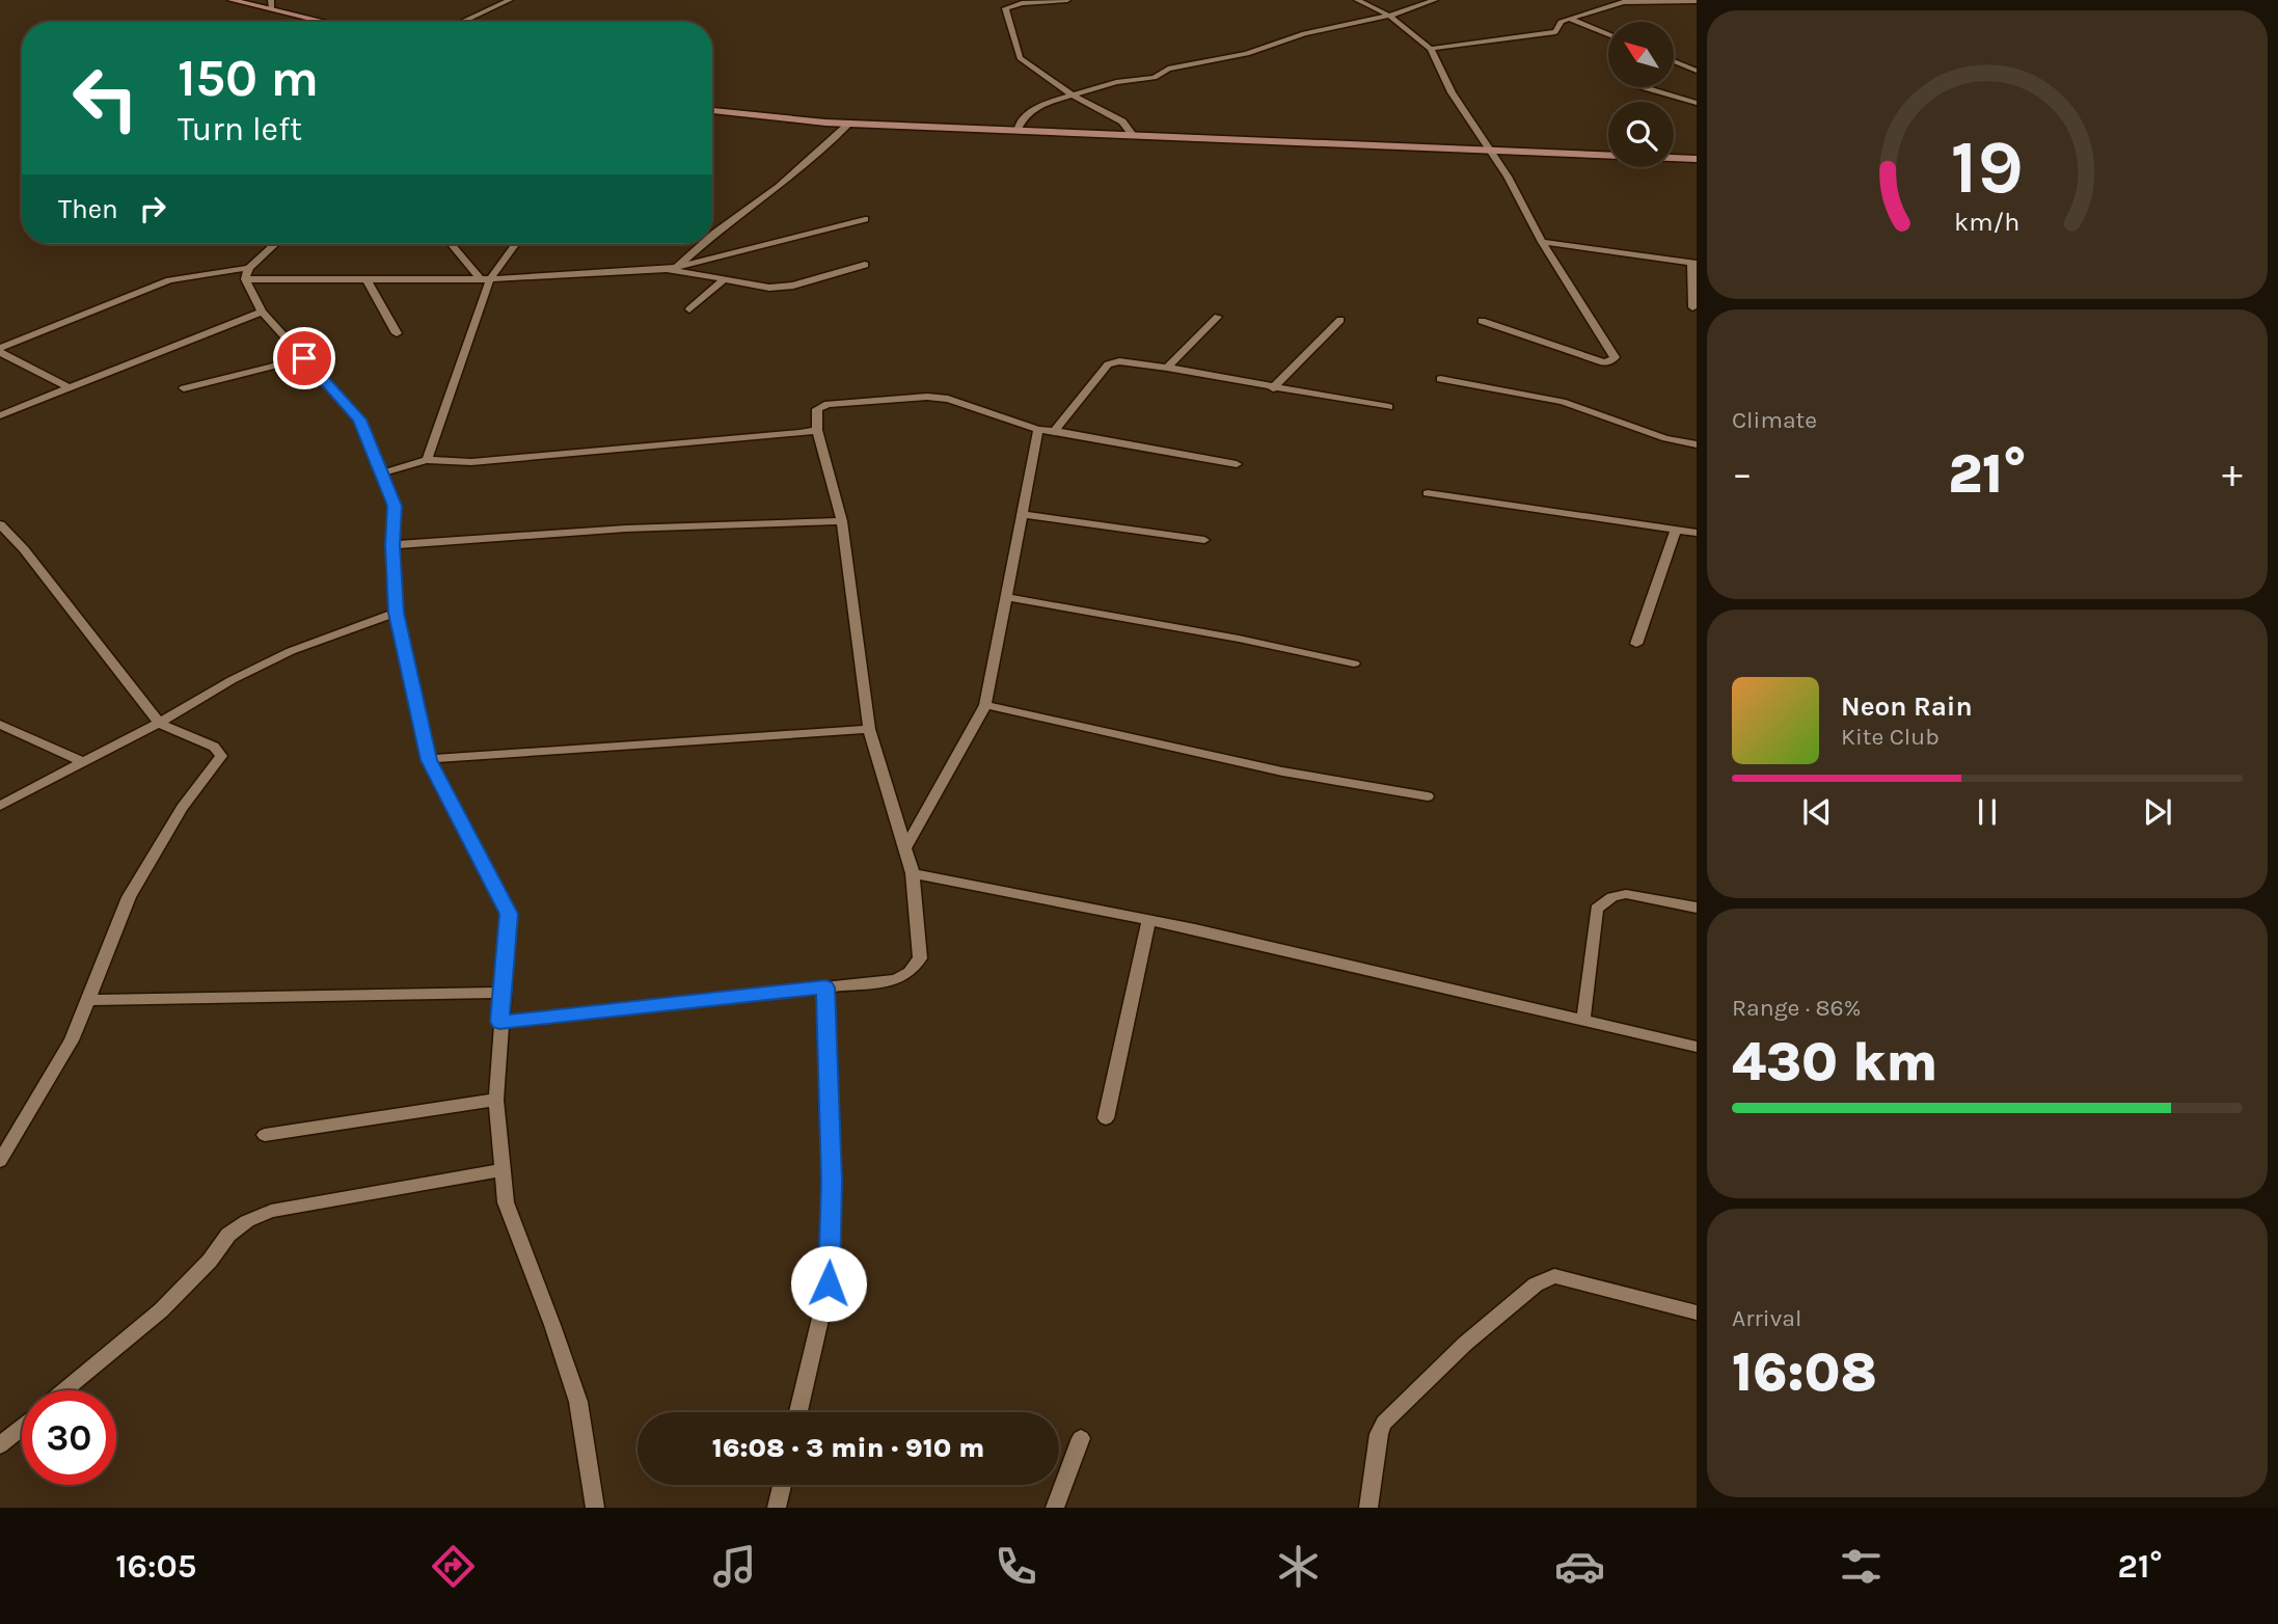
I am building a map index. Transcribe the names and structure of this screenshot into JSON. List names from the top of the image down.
{
  "north": "top left",
  "page": {
    "turn": ["150 m", "Turn left"],
    "then": "Then",
    "tile": [
      "Climate",
      ["Range · 86%", "430 km"],
      ["Arrival", "16:08"]
    ],
    "heat": ["−", "21°", "+"],
    "song": ["Neon Rain", "Kite Club"],
    "limit": "30",
    "trip": "16:08 · 3 min · 910 m",
    "tabs": ["16:05", "21°"],
    "gauge": ["19", "km/h"]
  }
}
